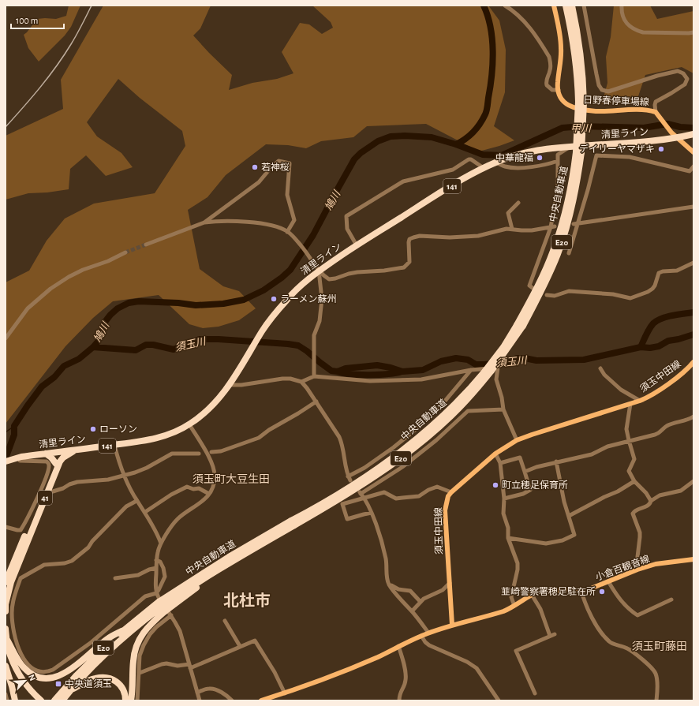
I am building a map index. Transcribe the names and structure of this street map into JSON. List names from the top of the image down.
{
  "streets": {
    "highway": [
      "清里ライン",
      "141",
      "中央自動車道",
      "E20",
      "41"
    ],
    "main road": ["日野春停車場線", "須玉中田線", "小倉百観音線"]
  },
  "crossings": [
    ["日野春停車場線", "清里ライン"],
    ["清里ライン", "41"],
    ["須玉中田線", "小倉百観音線"]
  ],
  "districts": ["須玉町大豆生田", "北杜市", "須玉町藤田"],
  "water": ["甲川", "鳩川", "須玉川"],
  "places": {
    "other": [
      "デイリーヤマザキ",
      "中華龍福",
      "若神桜",
      "ラーメン蘇州",
      "ローソン",
      "町立穂足保育所",
      "韮崎警察署穂足駐在所"
    ],
    "transit": ["中央道須玉"]
  },
  "scale_bar": "100 m",
  "north": "top right"
}
